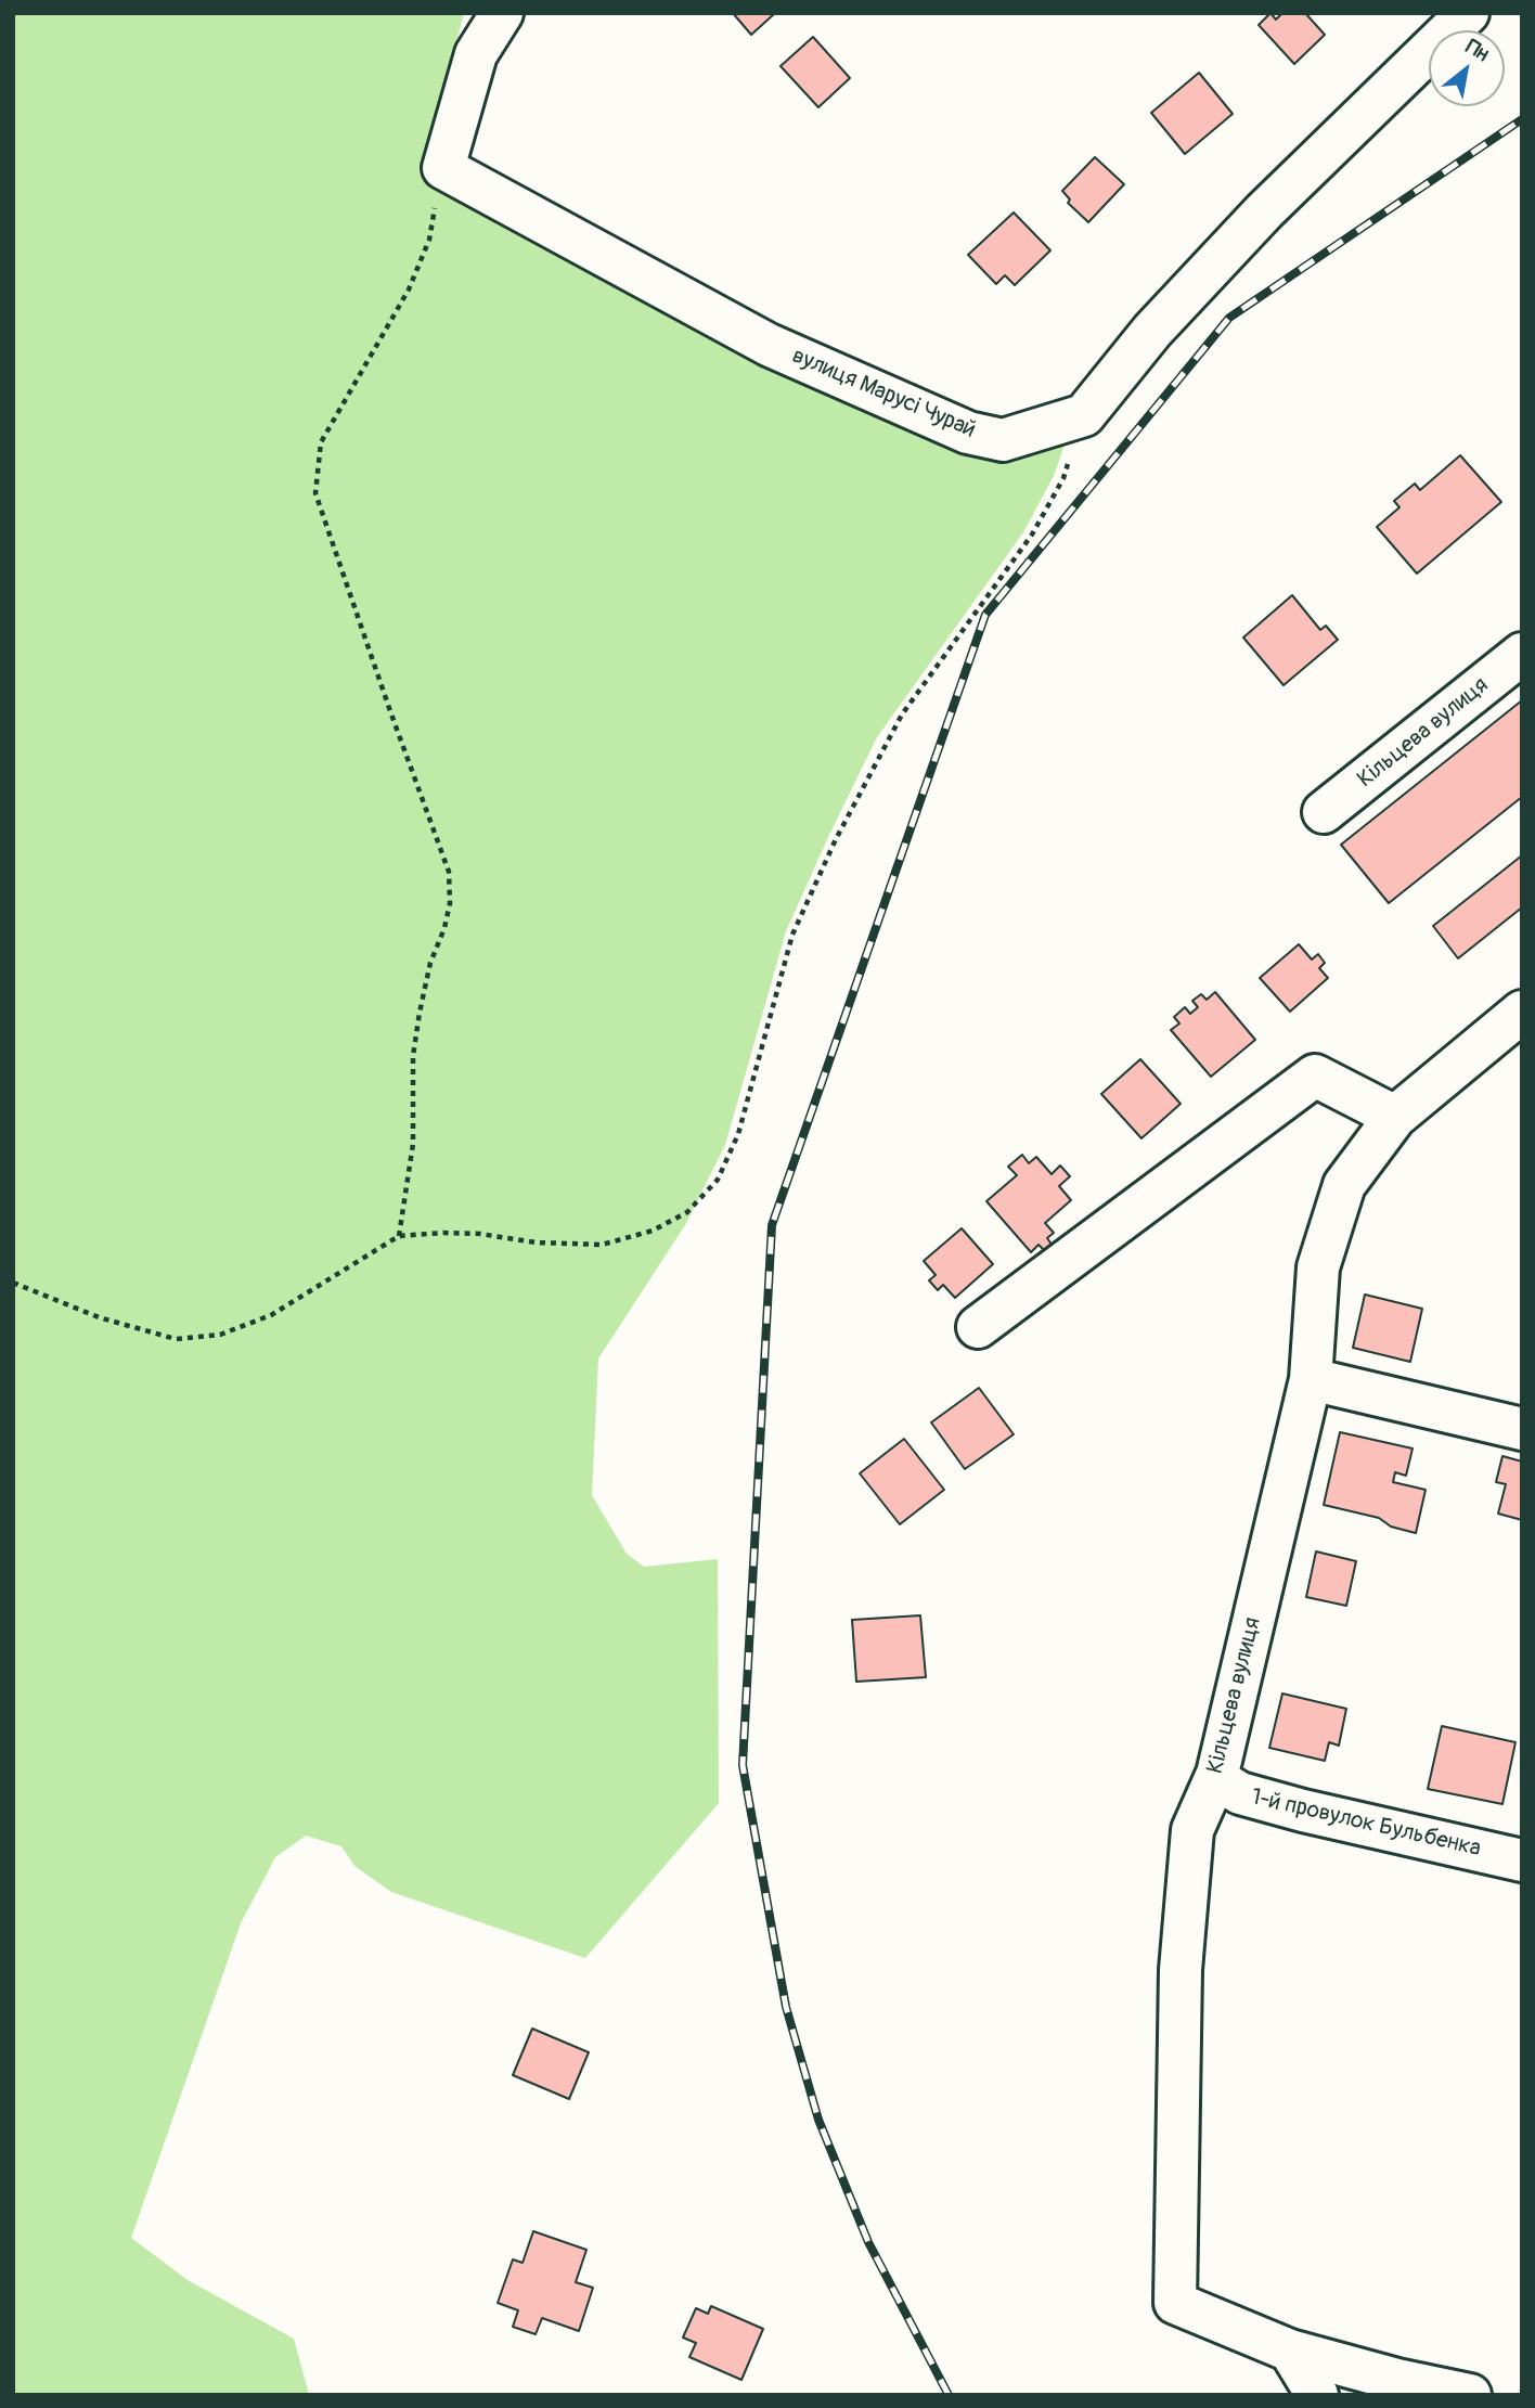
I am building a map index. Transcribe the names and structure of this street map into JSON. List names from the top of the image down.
{
  "streets": {
    "street": ["вулиця Марусі Чурай", "Кільцева вулиця", "1-й провулок Бульбенка"]
  },
  "crossings": [
    ["Кільцева вулиця", "1-й провулок Бульбенка"]
  ],
  "north": "top right"
}
